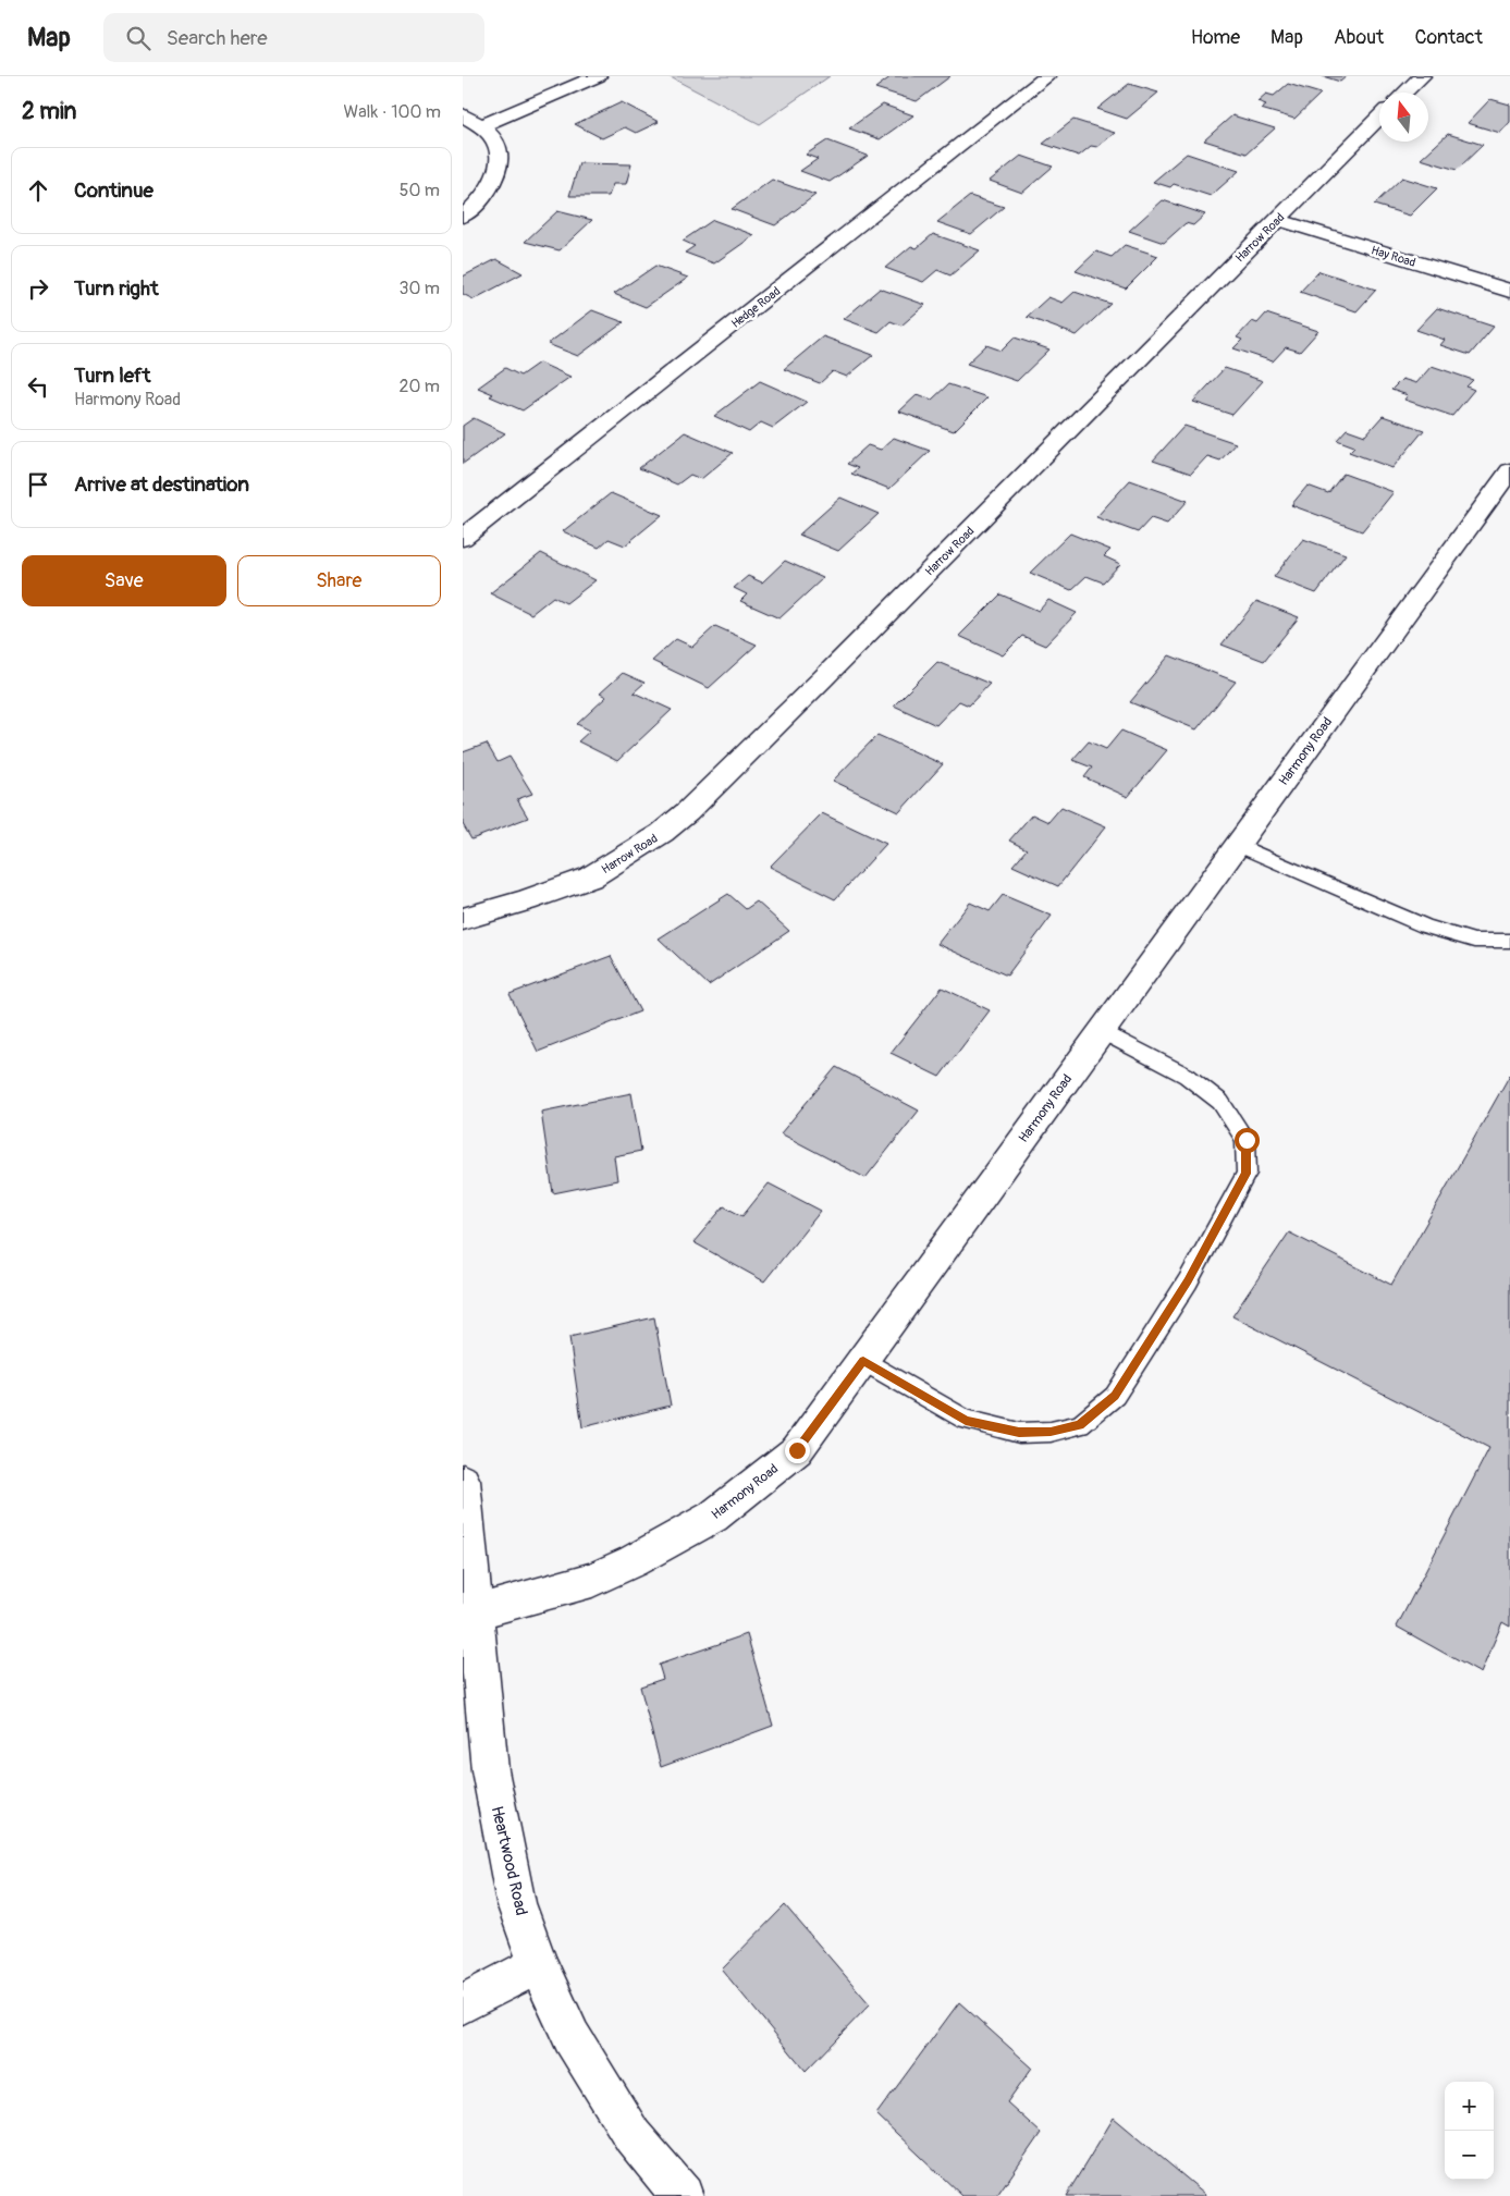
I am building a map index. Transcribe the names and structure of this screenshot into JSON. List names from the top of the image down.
{
  "streets": {
    "street": [
      "Harrow Road",
      "Hay Road",
      "Hedge Road",
      "Harmony Road",
      "Heartwood Road"
    ]
  },
  "crossings": [
    ["Harrow Road", "Hay Road"],
    ["Harmony Road", "Heartwood Road"]
  ],
  "north": "top",
  "page": {
    "header": "Map",
    "search": "Search here",
    "nav": [
      "Home",
      "Map",
      "About",
      "Contact"
    ],
    "heading": ["2 min", "Walk · 100 m"],
    "list": [
      ["Continue", "50 m"],
      ["Turn right", "30 m"],
      ["Turn left", "Harmony Road", "20 m"],
      "Arrive at destination"
    ],
    "buttons": ["Save", "Share"],
    "map_buttons": ["+", "−"]
  }
}
